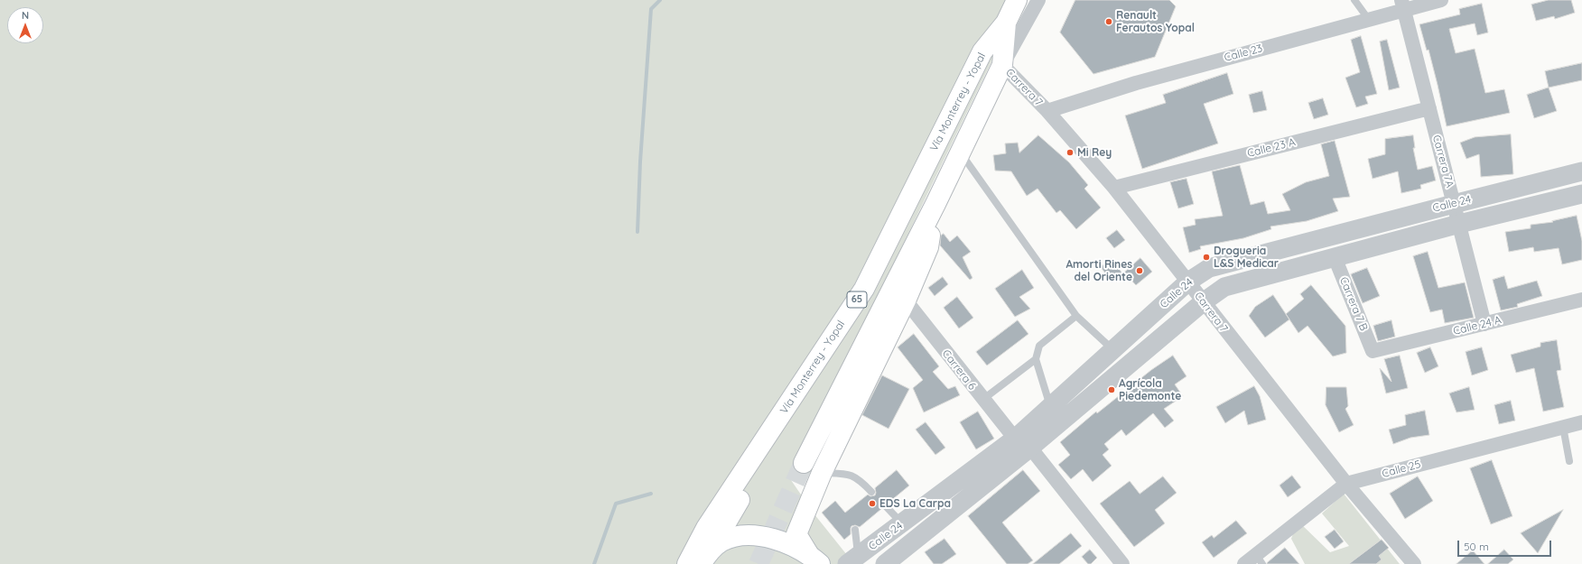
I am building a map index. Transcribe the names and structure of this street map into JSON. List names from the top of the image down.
{
  "streets": {
    "main road": ["Vía Monterrey - Yopal", "65"],
    "street": [
      "Calle 23",
      "Carrera 7",
      "Calle 23 A",
      "Carrera 7A",
      "Calle 24",
      "Carrera 7 B",
      "Calle 24 A",
      "Carrera 6",
      "Calle 25"
    ]
  },
  "crossings": [
    ["Calle 23", "Carrera 7"],
    ["Calle 23", "Carrera 7A"],
    ["Carrera 7", "Vía Monterrey - Yopal"],
    ["Carrera 7", "Calle 23 A"],
    ["Carrera 7", "Calle 24"],
    ["Carrera 7", "Calle 25"],
    ["Vía Monterrey - Yopal", "65"],
    ["Calle 23 A", "Carrera 7A"],
    ["Carrera 7A", "Calle 24"],
    ["Carrera 7A", "Calle 24 A"],
    ["Calle 24", "Carrera 7 B"],
    ["Calle 24", "Carrera 6"],
    ["Carrera 7 B", "Calle 24 A"]
  ],
  "places": [
    "Renault Ferautos Yopal",
    "Mi Rey",
    "Drogueria L&S Medicar",
    "Amorti Rines del Oriente",
    "Agrícola Piedemonte",
    "EDS La Carpa"
  ],
  "scale_bar": "50 m",
  "north": "top"
}
